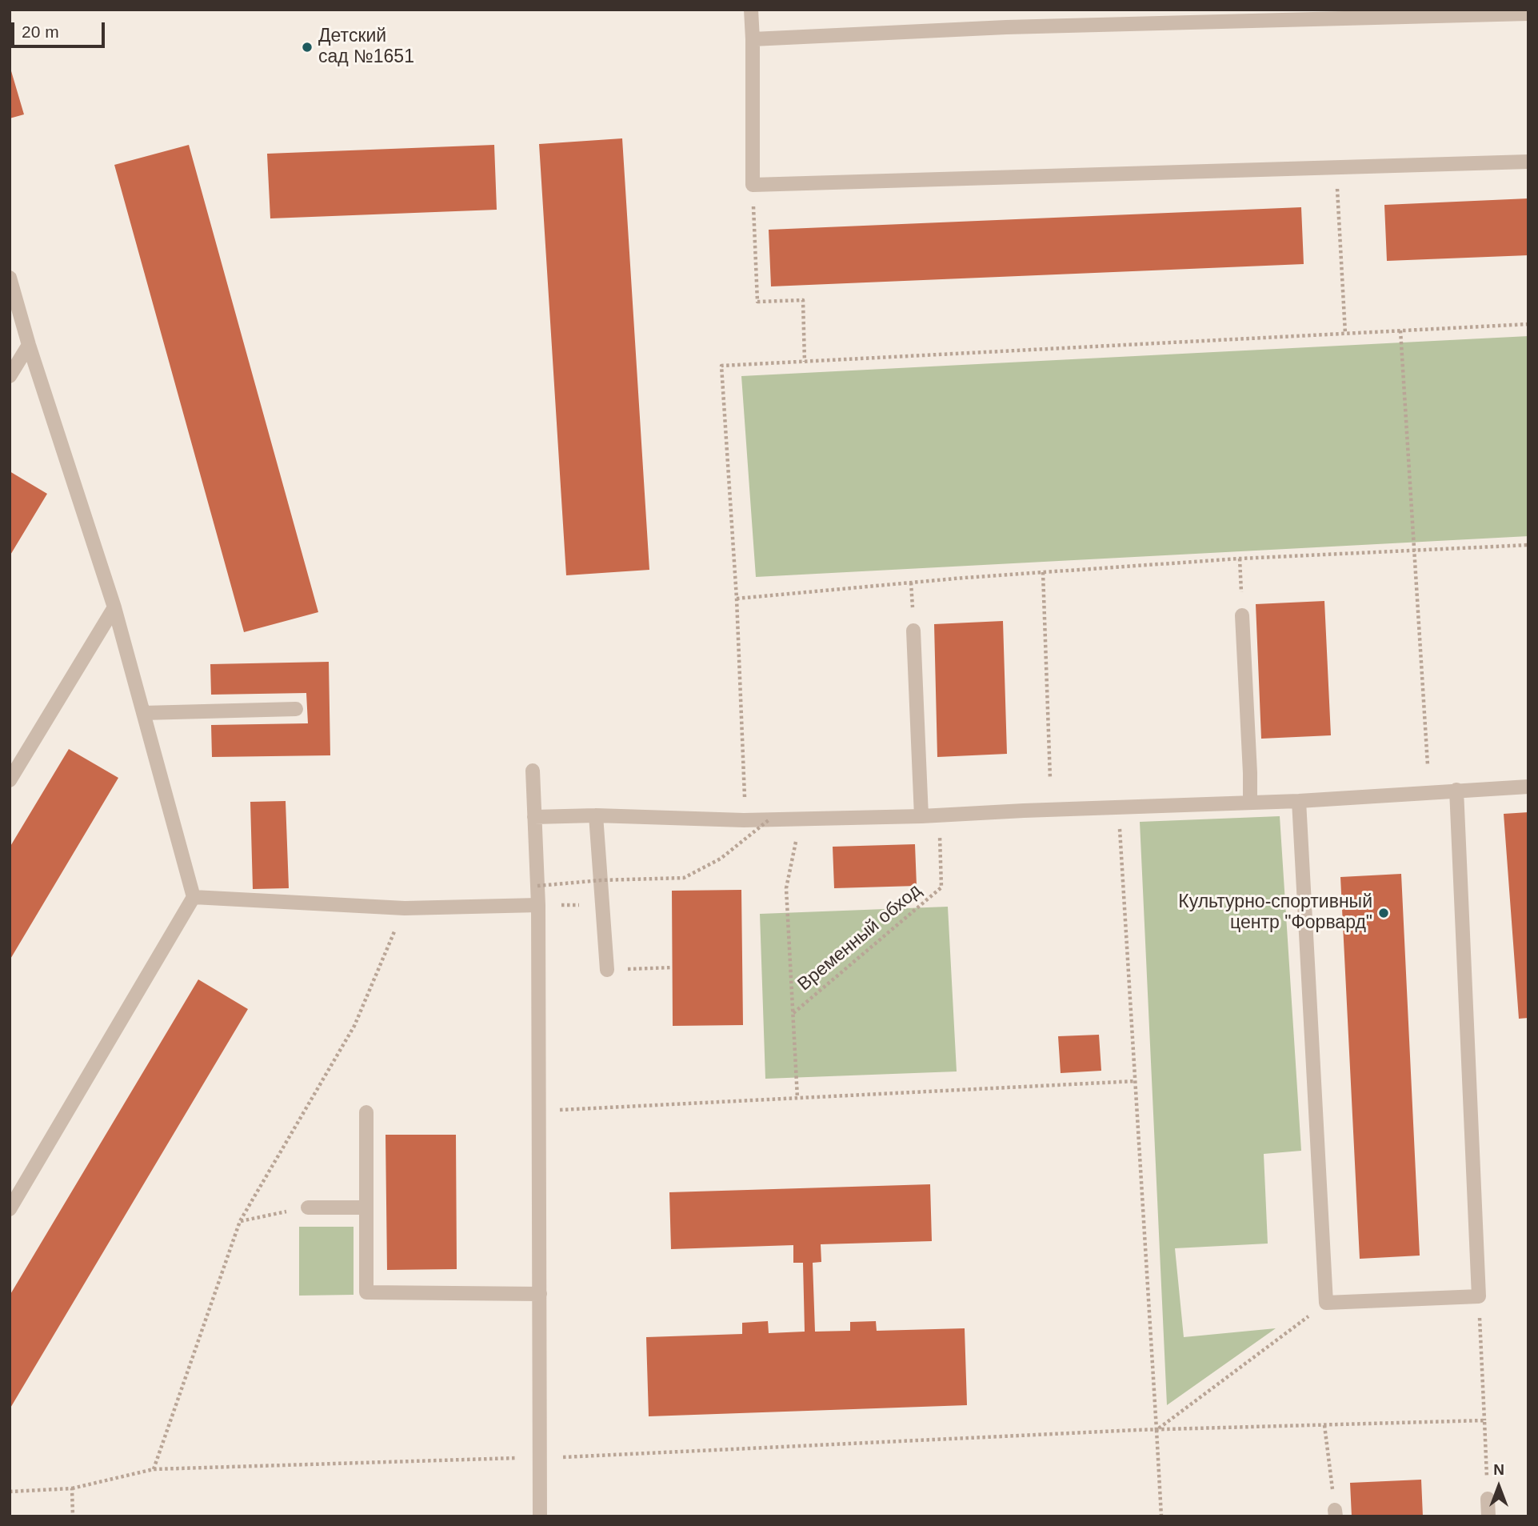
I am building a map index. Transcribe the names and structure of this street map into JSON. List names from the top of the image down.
{
  "streets": {
    "path": ["Временный обход"]
  },
  "places": ["Детский сад №1651", "Культурно-спортивный центр \"Форвард\""],
  "scale_bar": "20 m",
  "north": "top"
}
